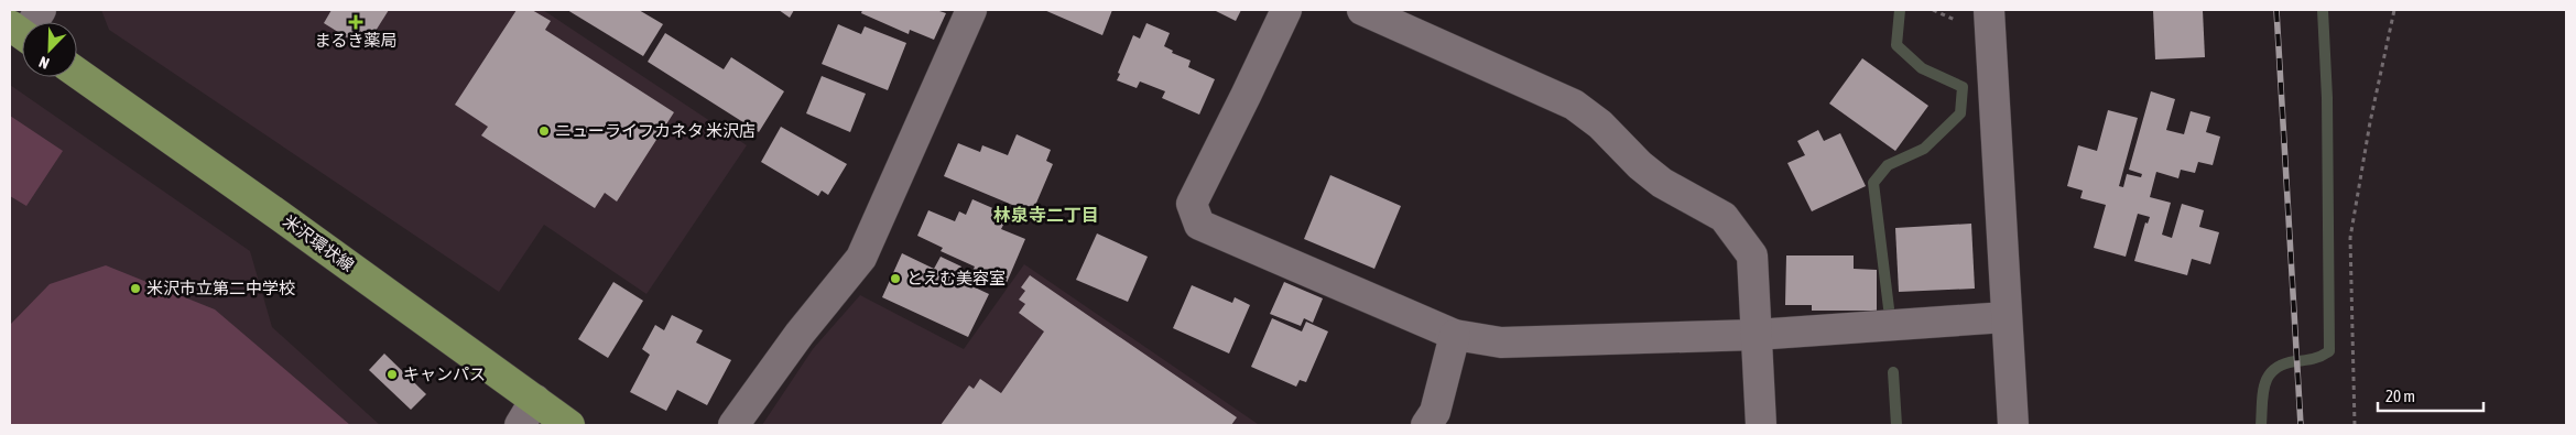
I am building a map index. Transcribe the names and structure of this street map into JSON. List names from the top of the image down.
{
  "streets": {
    "main road": ["米沢環状線"]
  },
  "districts": ["林泉寺二丁目"],
  "places": {
    "health": ["まるき薬局"],
    "other": [
      "ニューライフカネタ 米沢店",
      "とえむ美容室",
      "米沢市立第二中学校",
      "キャンパス"
    ]
  },
  "scale_bar": "20 m",
  "north": "bottom left"
}
